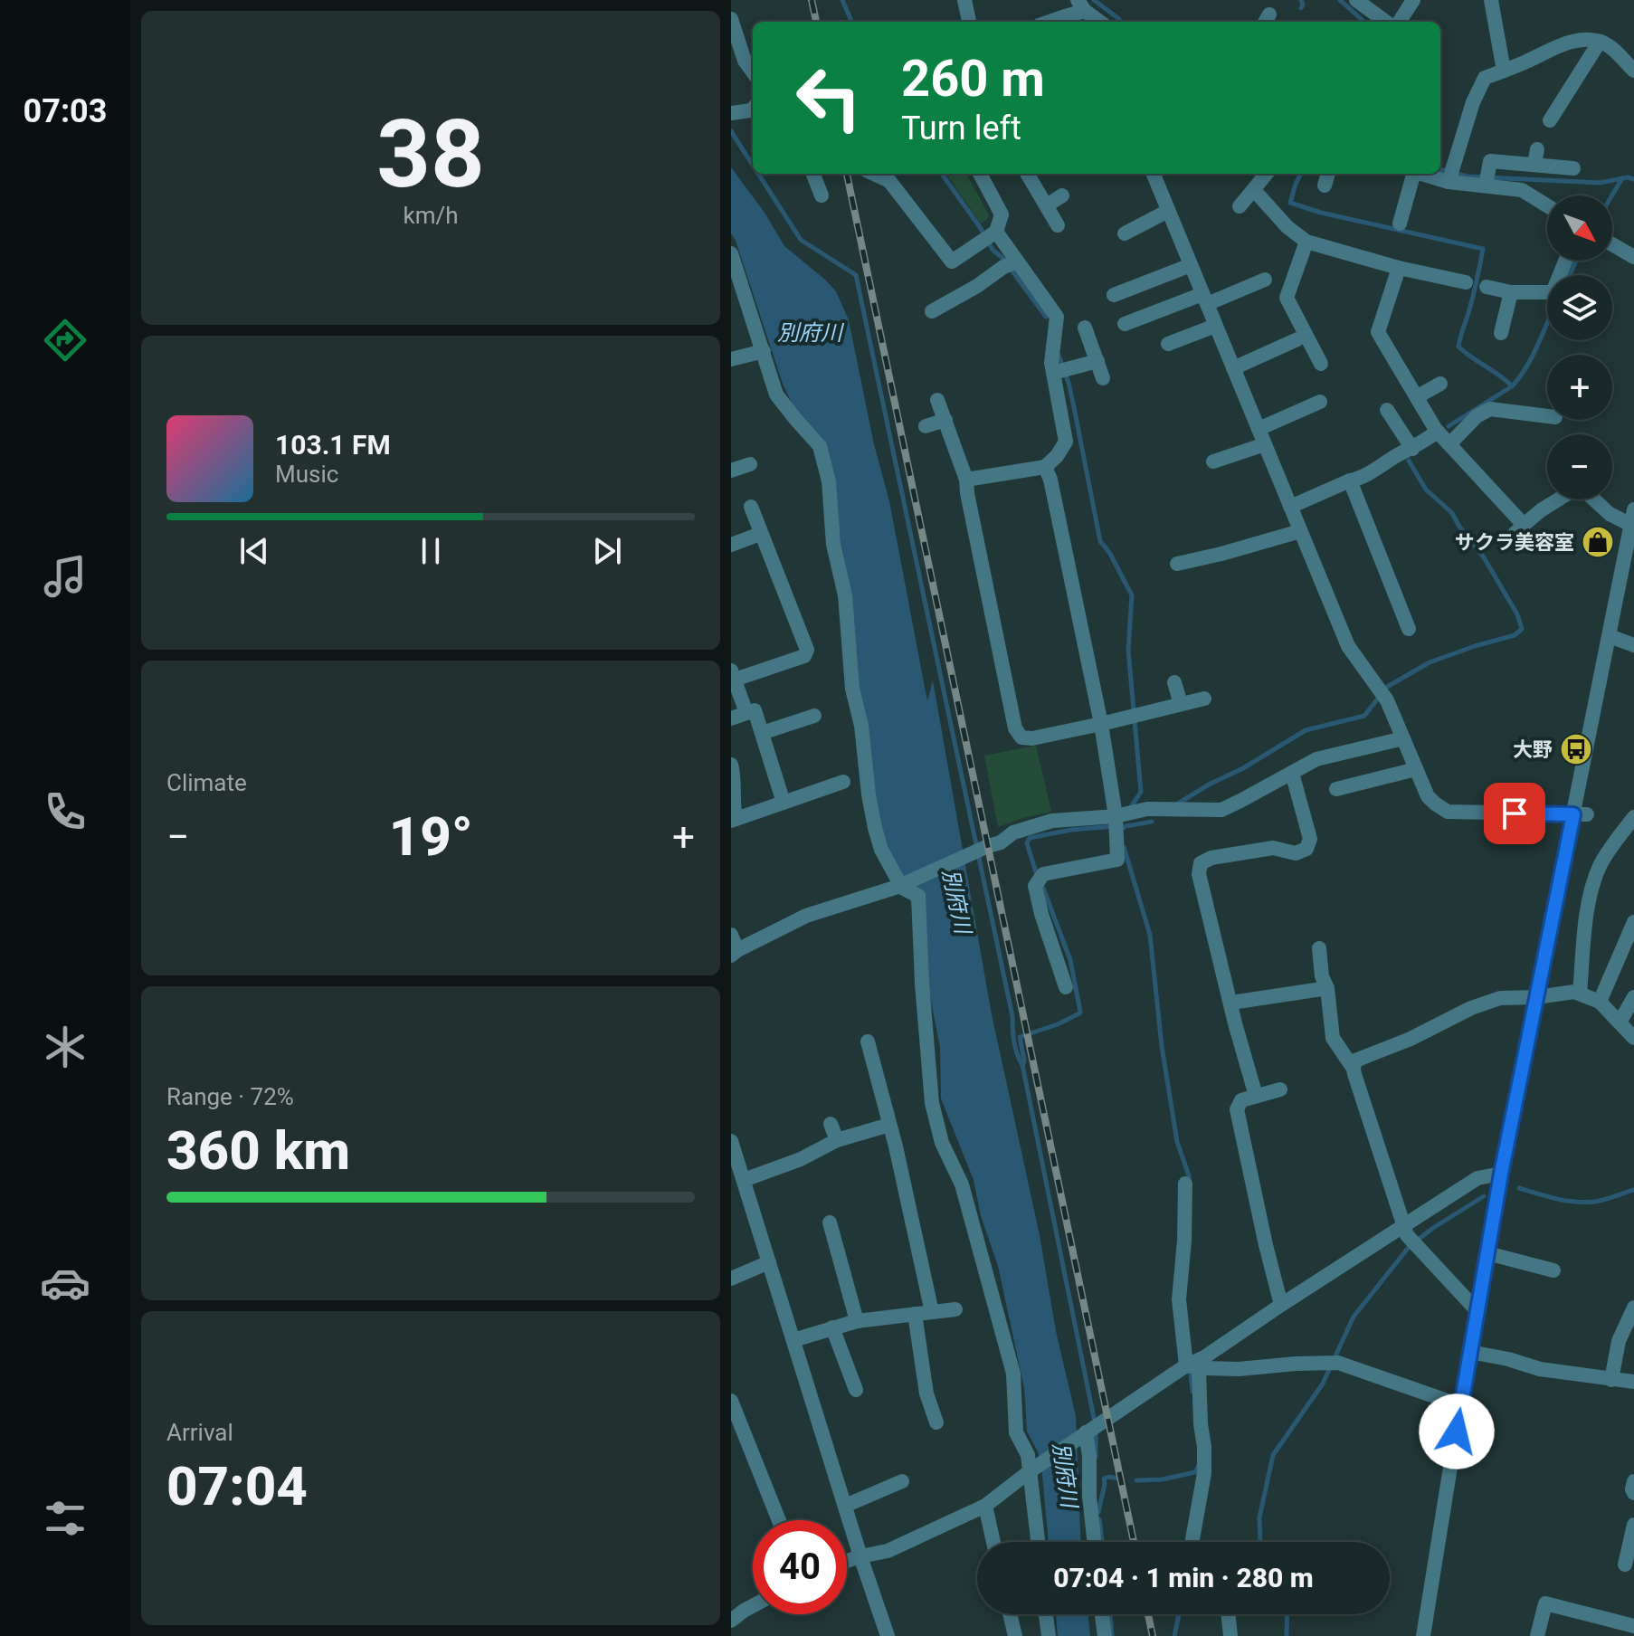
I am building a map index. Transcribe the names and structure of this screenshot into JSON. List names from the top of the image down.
{
  "water": ["別府川"],
  "places": {
    "shop": ["サクラ美容室"],
    "bus stop": ["大野"]
  },
  "north": "bottom right",
  "page": {
    "tabs": "07:03",
    "tile": [
      ["38", "km/h"],
      "Climate",
      ["Range · 72%", "360 km"],
      ["Arrival", "07:04"]
    ],
    "turn": ["260 m", "Turn left"],
    "map_buttons": ["+", "−"],
    "song": ["103.1 FM", "Music"],
    "heat": ["−", "19°", "+"],
    "limit": "40",
    "trip": "07:04 · 1 min · 280 m"
  }
}
